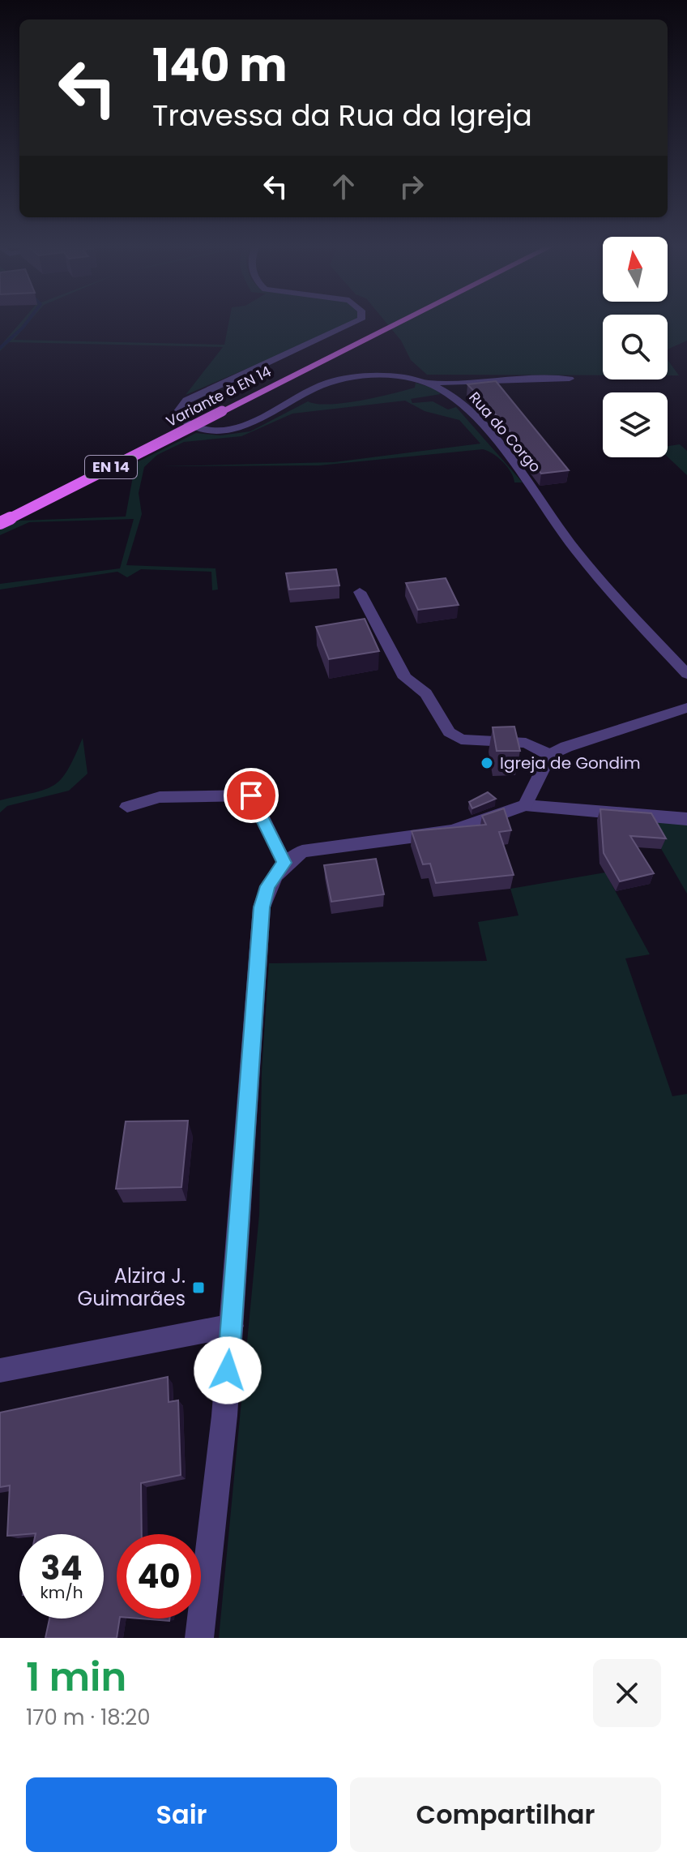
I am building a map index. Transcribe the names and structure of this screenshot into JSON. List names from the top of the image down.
{
  "streets": {
    "main road": ["Variante à EN 14", "EN 14"],
    "street": ["Rua do Corgo"]
  },
  "places": {
    "other": ["Igreja de Gondim"],
    "transit": ["Alzira J. Guimarães"]
  },
  "north": "top",
  "page": {
    "turn": ["140 m", "Travessa da Rua da Igreja"],
    "speed": "34 km/h",
    "limit": "40",
    "heading": ["1 min", "170 m · 18:20"],
    "buttons": ["Sair", "Compartilhar"]
  }
}
